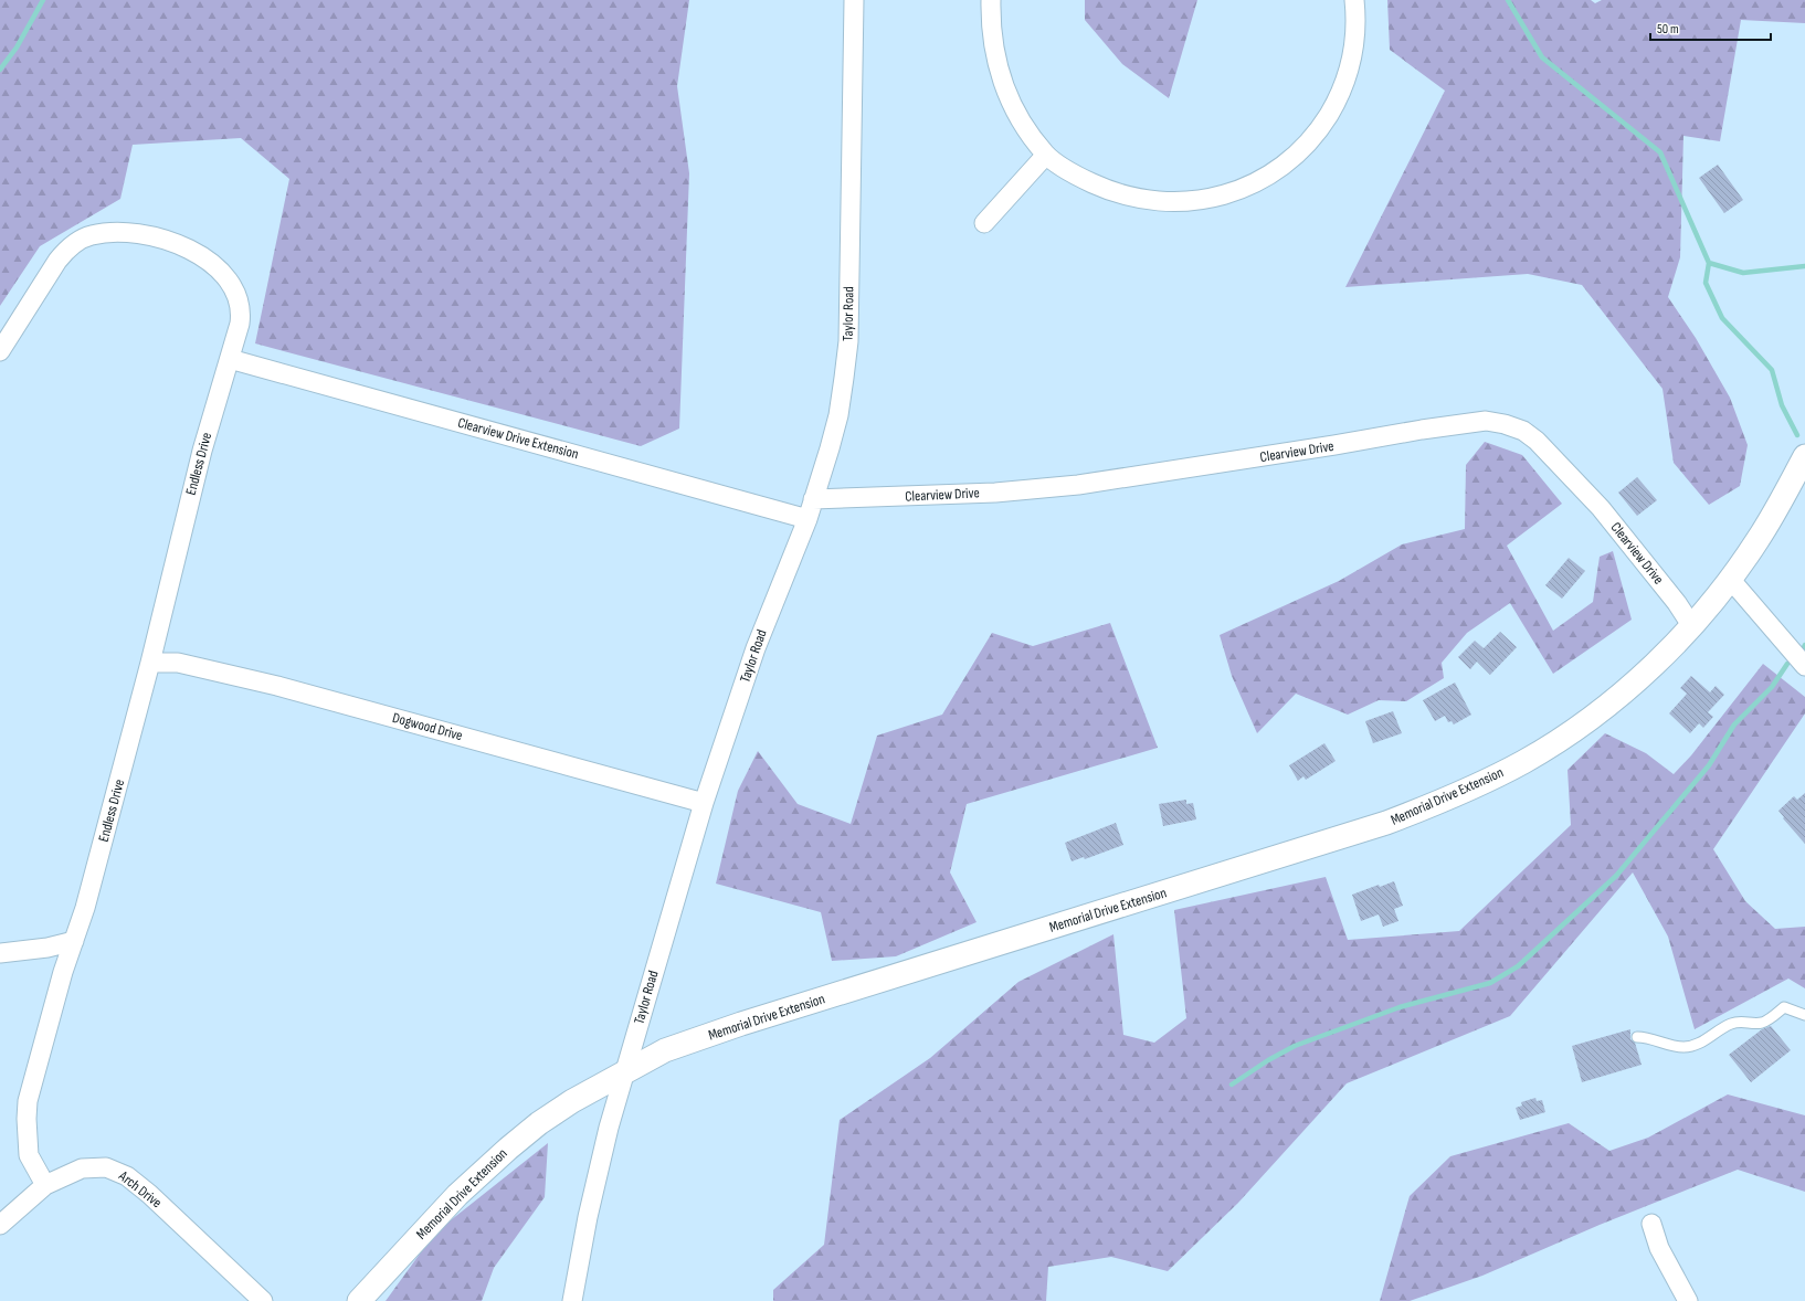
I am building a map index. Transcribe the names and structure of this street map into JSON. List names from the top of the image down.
{
  "streets": {
    "street": [
      "Taylor Road",
      "Clearview Drive Extension",
      "Clearview Drive",
      "Endless Drive",
      "Dogwood Drive",
      "Memorial Drive Extension",
      "Arch Drive"
    ]
  },
  "crossings": [
    ["Taylor Road", "Clearview Drive Extension"],
    ["Taylor Road", "Clearview Drive"],
    ["Taylor Road", "Dogwood Drive"],
    ["Taylor Road", "Memorial Drive Extension"],
    ["Clearview Drive Extension", "Endless Drive"],
    ["Clearview Drive", "Memorial Drive Extension"],
    ["Endless Drive", "Dogwood Drive"],
    ["Endless Drive", "Arch Drive"]
  ],
  "scale_bar": "50 m"
}
